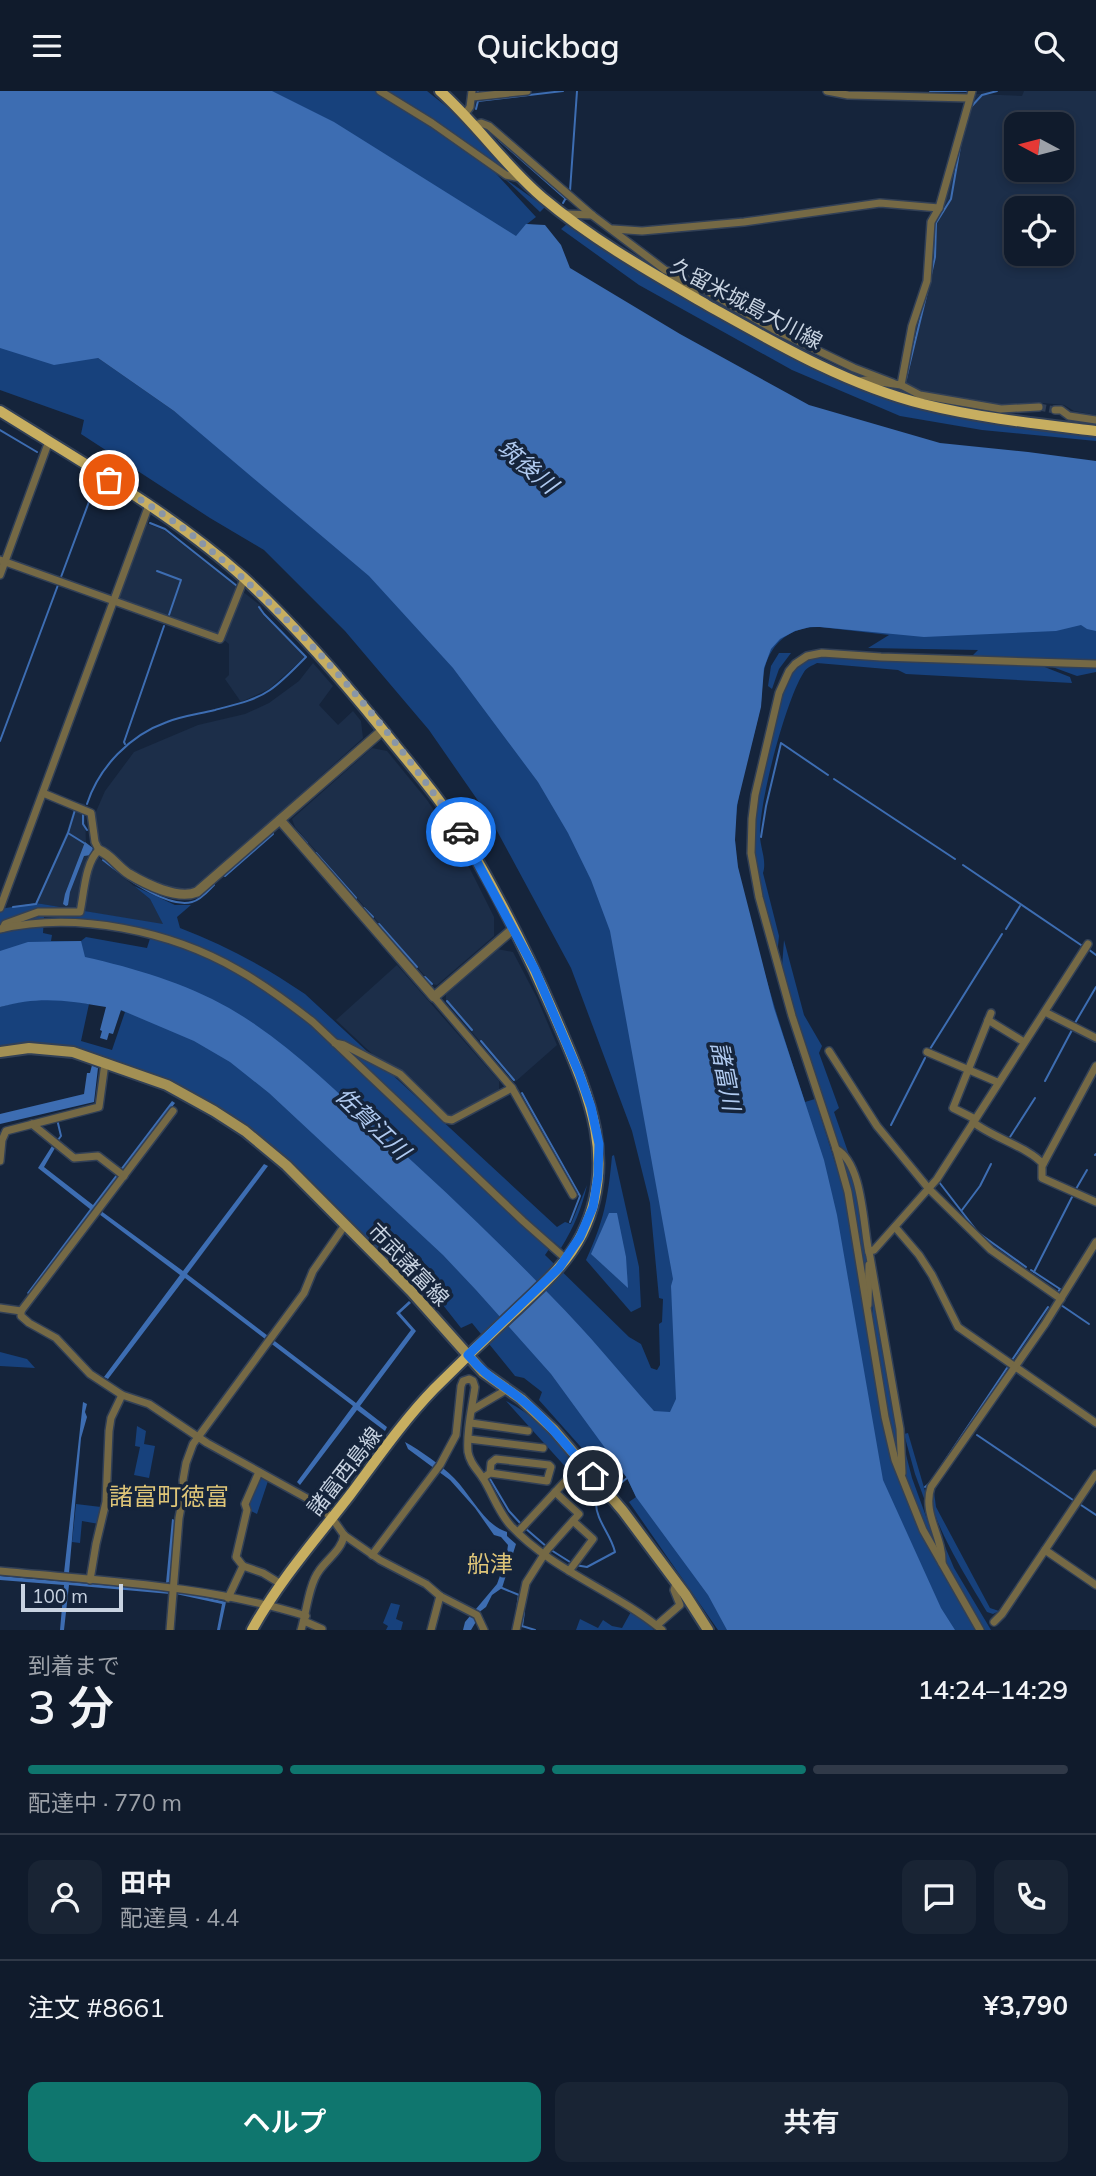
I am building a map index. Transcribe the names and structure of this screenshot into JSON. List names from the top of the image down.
{
  "streets": {
    "main road": ["久留米城島大川線", "市武諸富線", "諸富西島線"]
  },
  "crossings": [
    ["市武諸富線", "諸富西島線"]
  ],
  "districts": ["諸富町徳富", "船津"],
  "water": ["筑後川", "諸富川", "佐賀江川"],
  "scale_bar": "100 m",
  "north": "left",
  "page": {
    "header": "Quickbag",
    "scale": "100 m",
    "heading": ["3 分", "到着まで", "14:24–14:29"],
    "panel": [
      "田中",
      "配達員 · 4.4",
      "注文 #8661",
      "¥3,790"
    ],
    "bar": "配達中 · 770 m",
    "buttons": ["ヘルプ", "共有"]
  }
}
